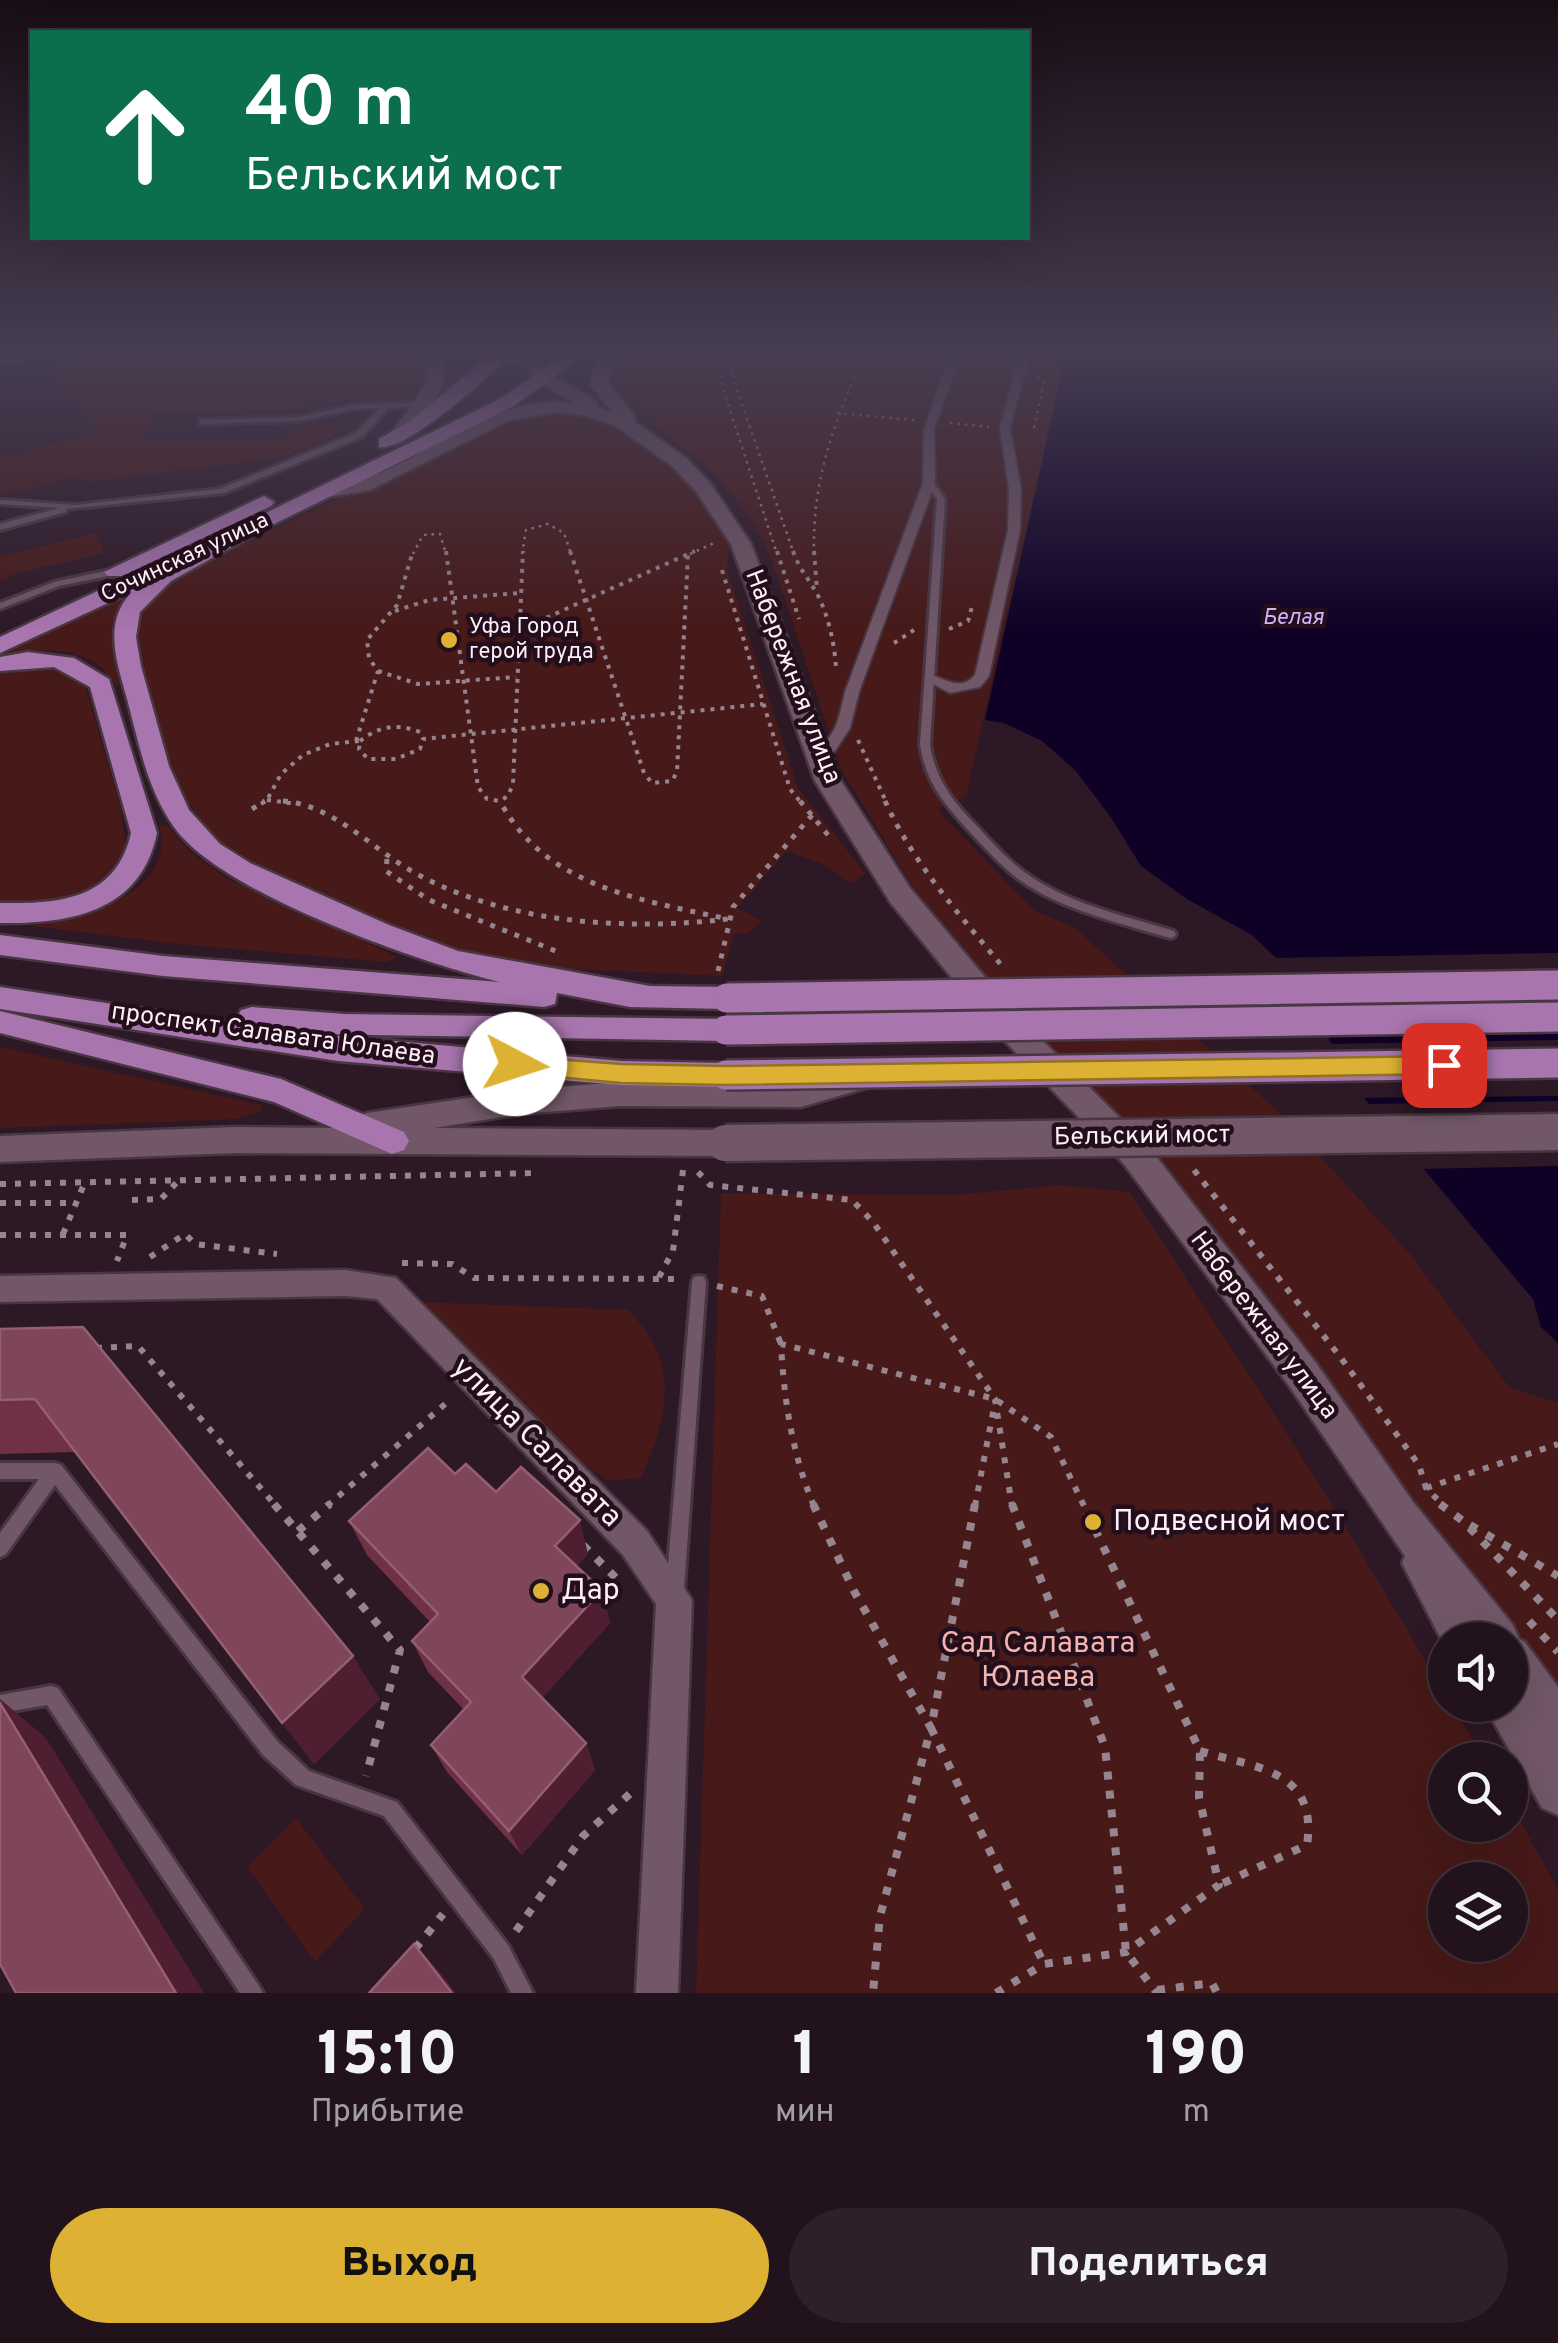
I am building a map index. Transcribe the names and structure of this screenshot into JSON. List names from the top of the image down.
{
  "streets": {
    "main road": ["Сочинская улица", "проспект Салавата Юлаева"],
    "street": ["Набережная улица", "Бельский мост", "улица Салавата"]
  },
  "water": ["Белая"],
  "parks": ["Сад Салавата Юлаева"],
  "places": ["Уфа Город герой труда", "Подвесной мост", "Дар"],
  "page": {
    "turn": ["40 m", "Бельский мост"],
    "eta": [
      "15:10",
      "Прибытие",
      "1",
      "мин",
      "190",
      "m"
    ],
    "buttons": ["Выход", "Поделиться"]
  }
}
